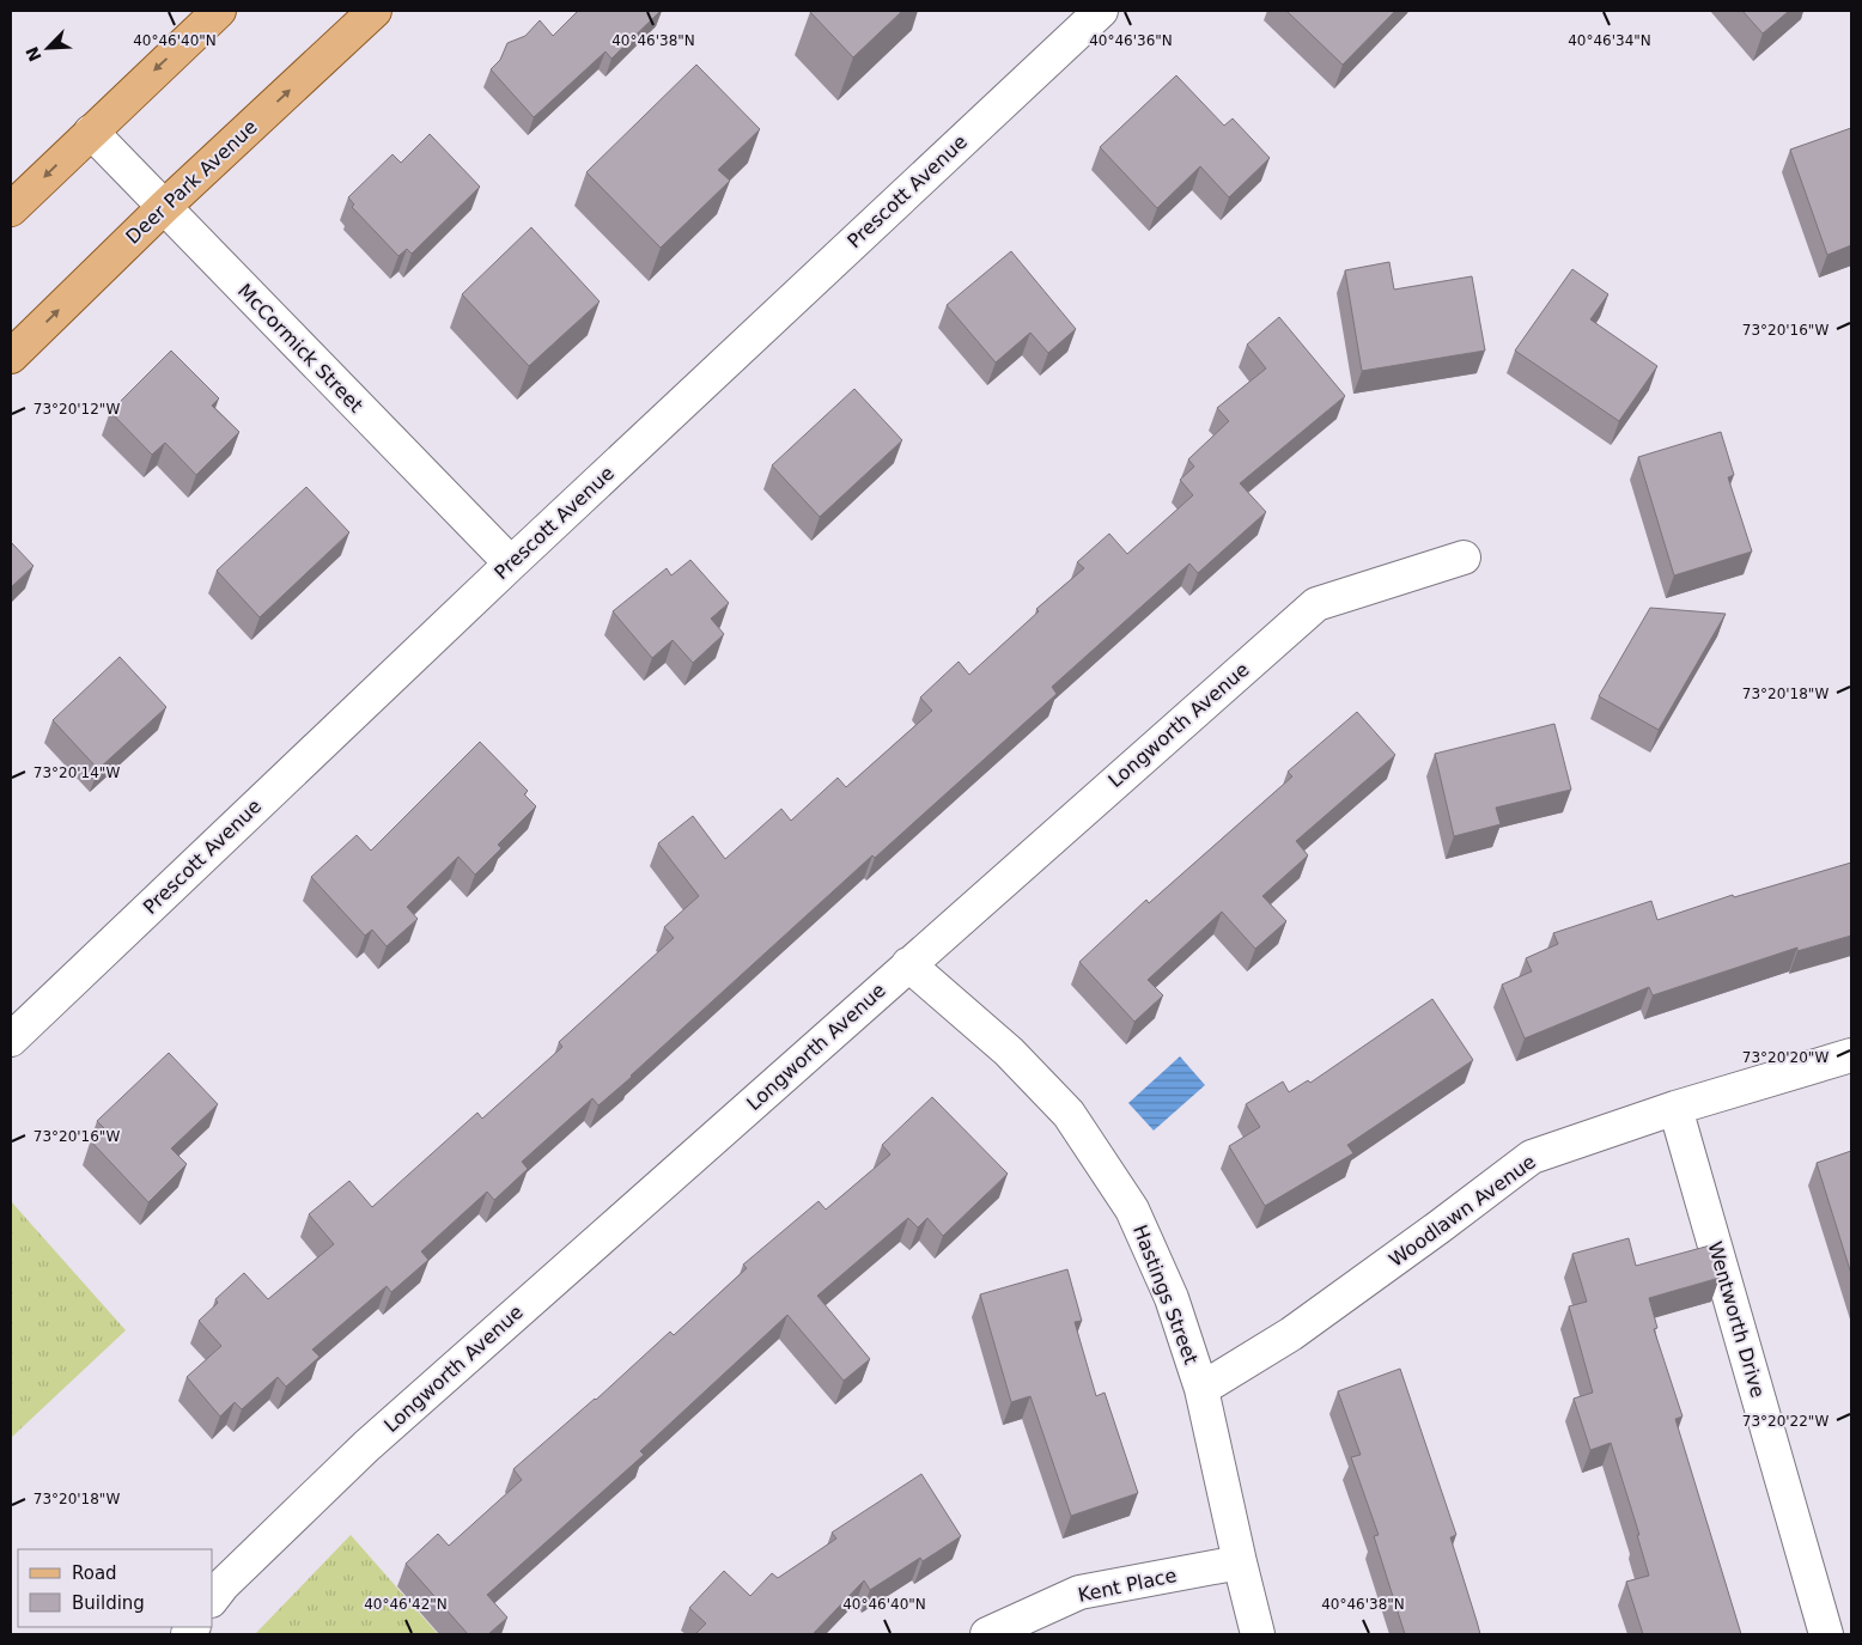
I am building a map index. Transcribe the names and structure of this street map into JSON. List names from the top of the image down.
{
  "streets": {
    "main road": ["Deer Park Avenue"],
    "street": [
      "Prescott Avenue",
      "McCormick Street",
      "Longworth Avenue",
      "Woodlawn Avenue",
      "Hastings Street",
      "Wentworth Drive",
      "Kent Place"
    ]
  },
  "crossings": [
    ["Deer Park Avenue", "McCormick Street"],
    ["Prescott Avenue", "McCormick Street"],
    ["Longworth Avenue", "Hastings Street"],
    ["Woodlawn Avenue", "Hastings Street"],
    ["Woodlawn Avenue", "Wentworth Drive"],
    ["Hastings Street", "Kent Place"]
  ],
  "legend": ["Road", "Building"],
  "north": "bottom left",
  "coordinates": [
    "40°46'40\"N",
    "40°46'38\"N",
    "40°46'36\"N",
    "40°46'34\"N",
    "73°20'16\"W",
    "73°20'12\"W",
    "73°20'18\"W",
    "73°20'14\"W",
    "73°20'20\"W",
    "73°20'22\"W",
    "40°46'42\"N"
  ]
}
